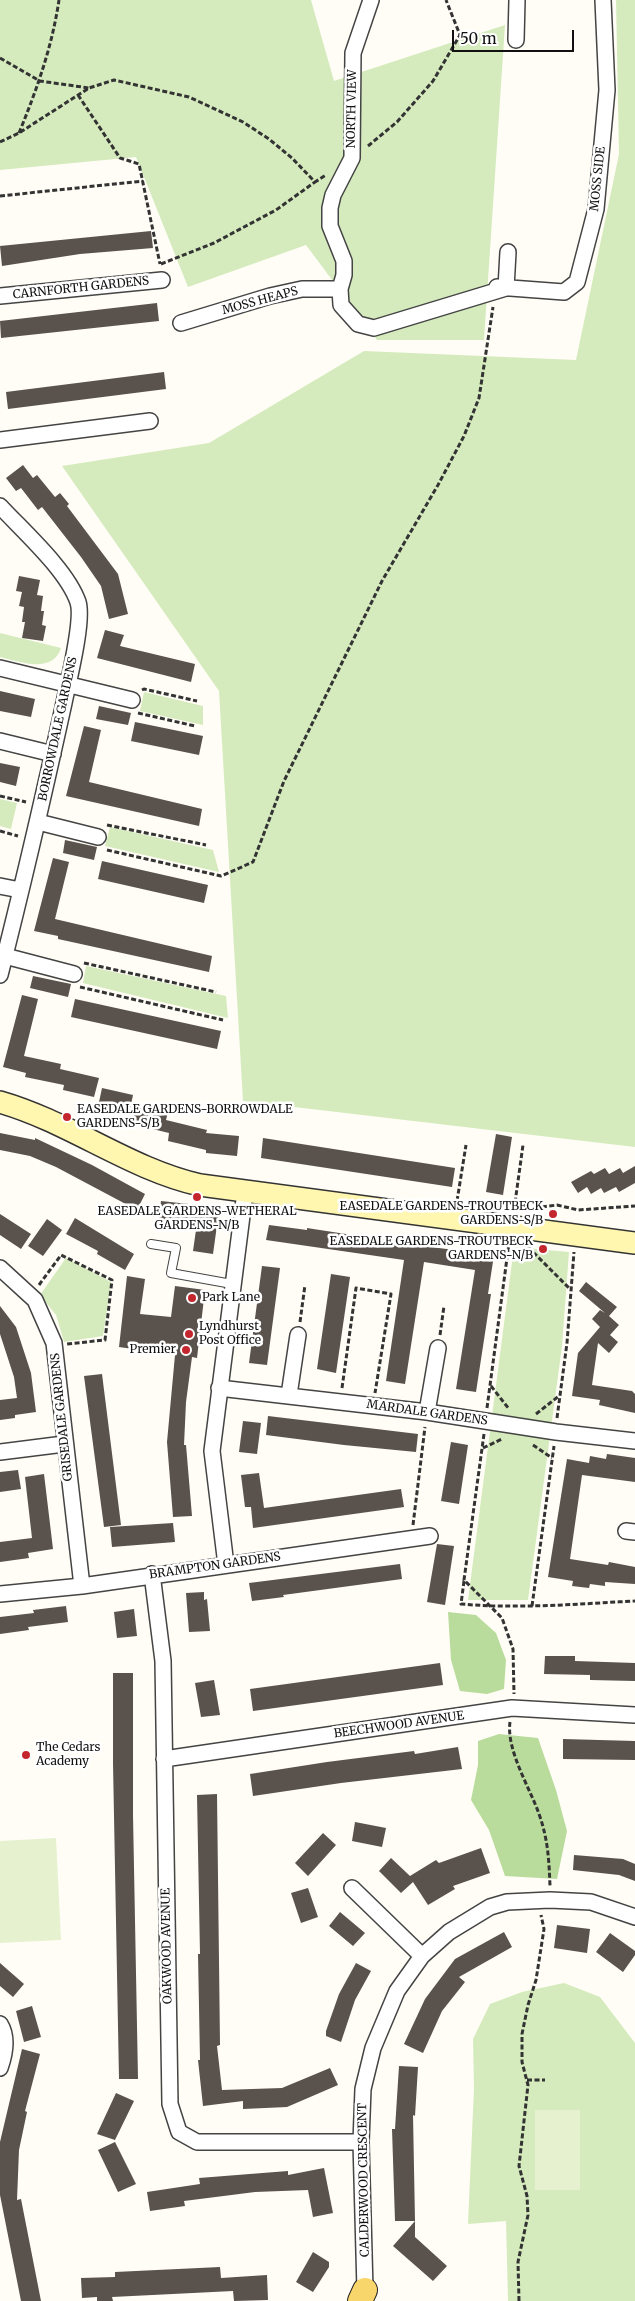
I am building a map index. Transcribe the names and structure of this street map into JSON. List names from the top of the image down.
{
  "streets": {
    "street": [
      "NORTH VIEW",
      "MOSS SIDE",
      "CARNFORTH GARDENS",
      "MOSS HEAPS",
      "BORROWDALE GARDENS",
      "MARDALE GARDENS",
      "GRISEDALE GARDENS",
      "BRAMPTON GARDENS",
      "BEECHWOOD AVENUE",
      "OAKWOOD AVENUE",
      "CALDERWOOD CRESCENT"
    ]
  },
  "crossings": [
    ["NORTH VIEW", "MOSS SIDE"],
    ["NORTH VIEW", "MOSS HEAPS"],
    ["GRISEDALE GARDENS", "BRAMPTON GARDENS"],
    ["BRAMPTON GARDENS", "OAKWOOD AVENUE"],
    ["BEECHWOOD AVENUE", "OAKWOOD AVENUE"],
    ["OAKWOOD AVENUE", "CALDERWOOD CRESCENT"]
  ],
  "places": [
    "EASEDALE GARDENS-BORROWDALE GARDENS-S/B",
    "EASEDALE GARDENS-WETHERAL GARDENS-N/B",
    "EASEDALE GARDENS-TROUTBECK GARDENS-S/B",
    "EASEDALE GARDENS-TROUTBECK GARDENS-N/B",
    "Park Lane",
    "Lyndhurst Post Office",
    "Premier",
    "The Cedars Academy"
  ],
  "scale_bar": "50 m"
}
